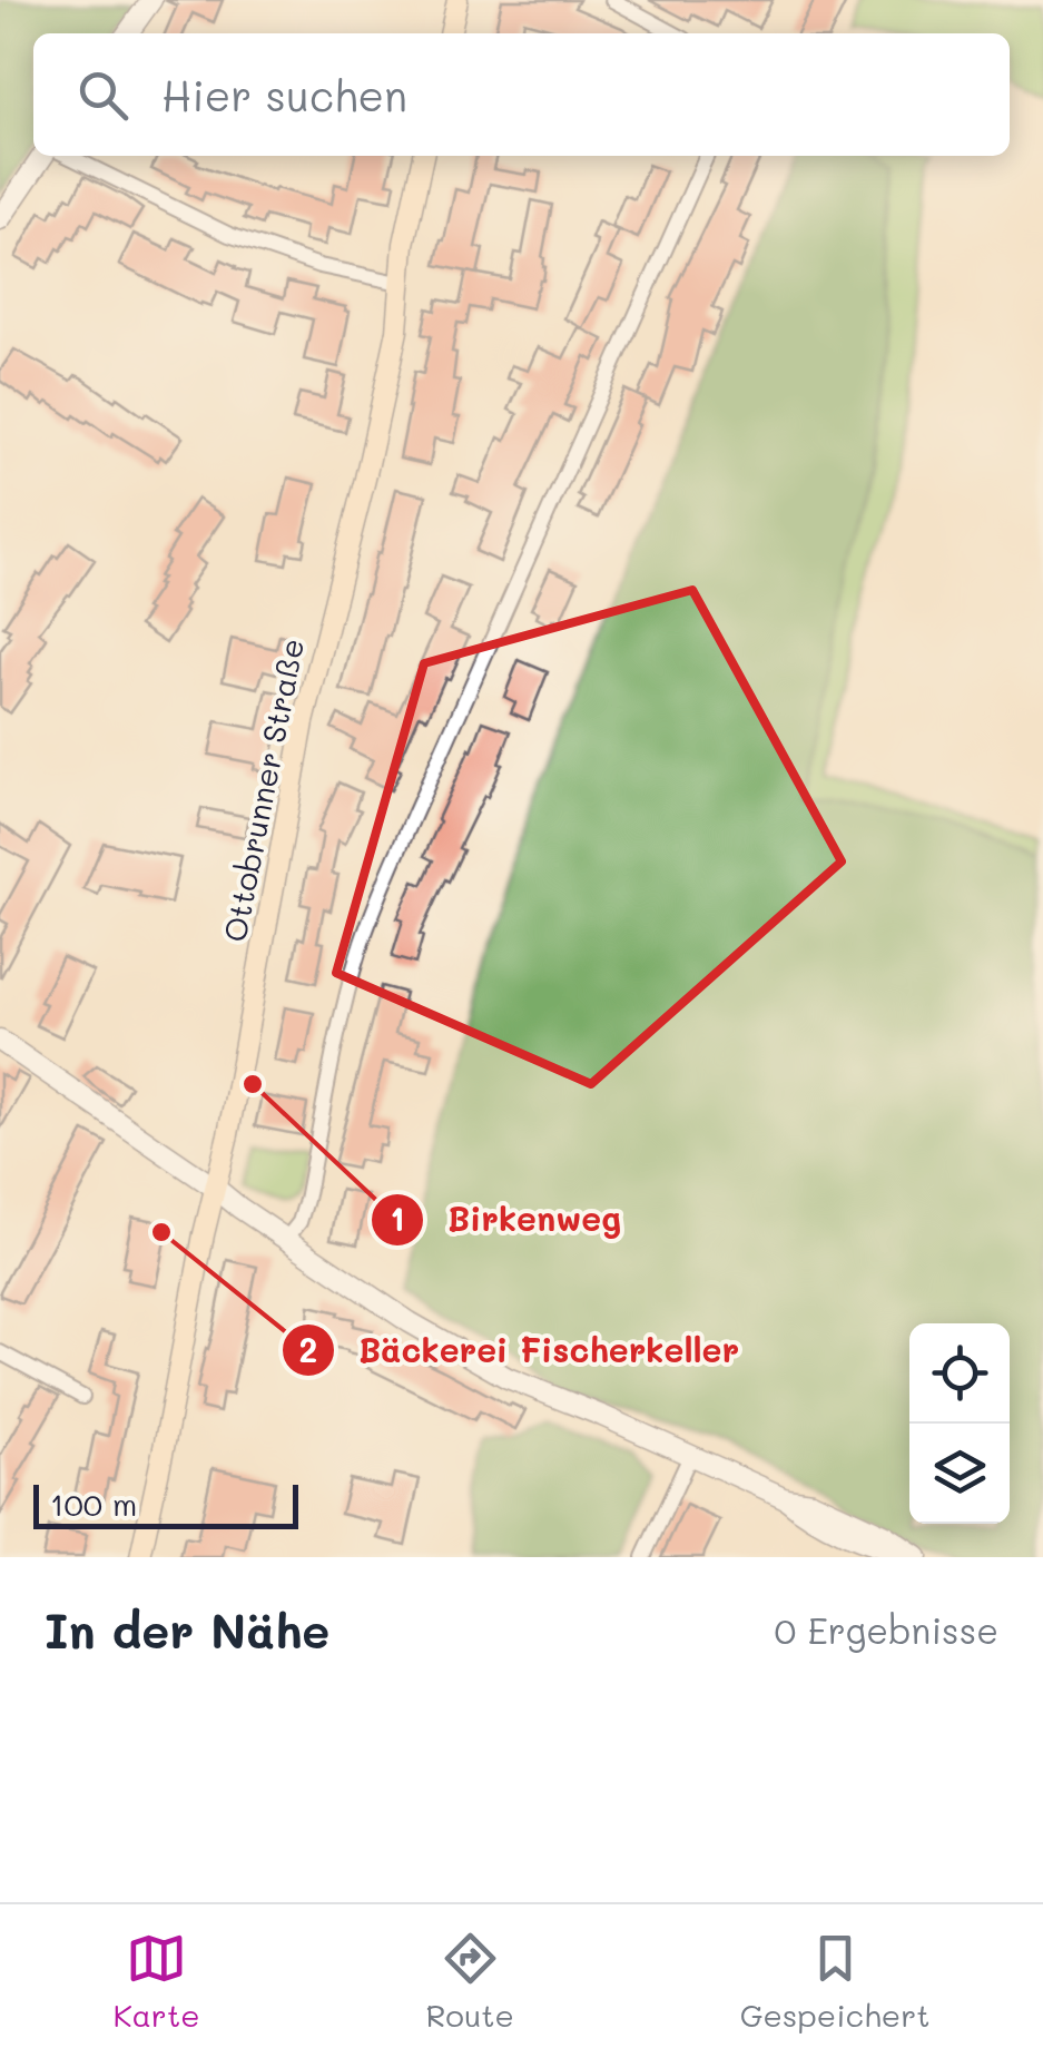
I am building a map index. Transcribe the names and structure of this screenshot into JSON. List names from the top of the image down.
{
  "streets": {
    "main road": ["Ottobrunner Straße"]
  },
  "places": ["Birkenweg", "Bäckerei Fischerkeller"],
  "scale_bar": "100 m",
  "page": {
    "search": "Hier suchen",
    "scale": "100 m",
    "heading": ["In der Nähe", "0 Ergebnisse"],
    "nav": ["Karte", "Route", "Gespeichert"]
  }
}
